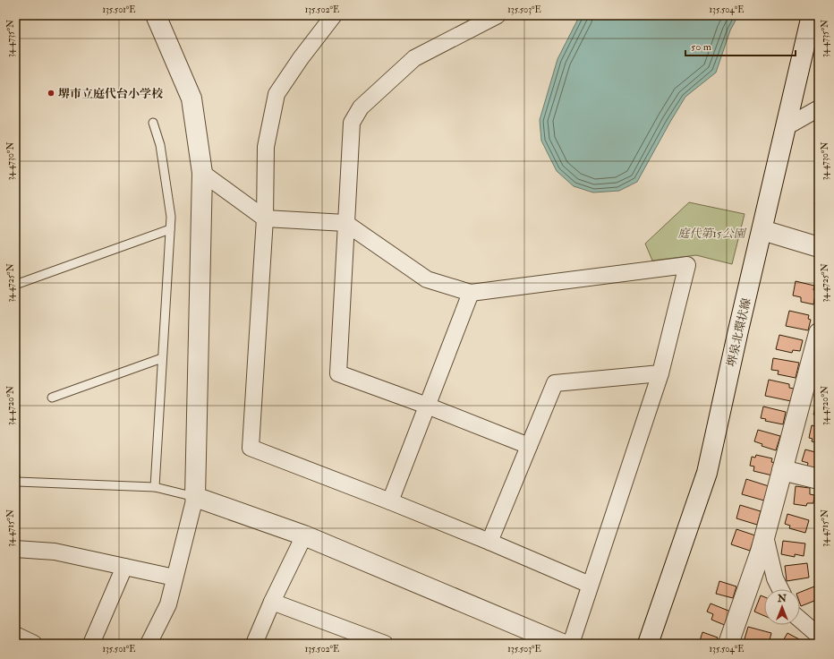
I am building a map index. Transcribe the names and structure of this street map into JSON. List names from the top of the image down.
{
  "streets": {
    "street": ["堺泉北環状線"]
  },
  "parks": ["庭代第15公園"],
  "places": ["堺市立庭代台小学校"],
  "scale_bar": "50 m",
  "north": "top",
  "coordinates": [
    "135.501°E",
    "135.502°E",
    "135.503°E",
    "135.504°E",
    "34.4735°N",
    "34.4730°N",
    "34.4725°N",
    "34.4720°N",
    "34.4715°N"
  ]
}
